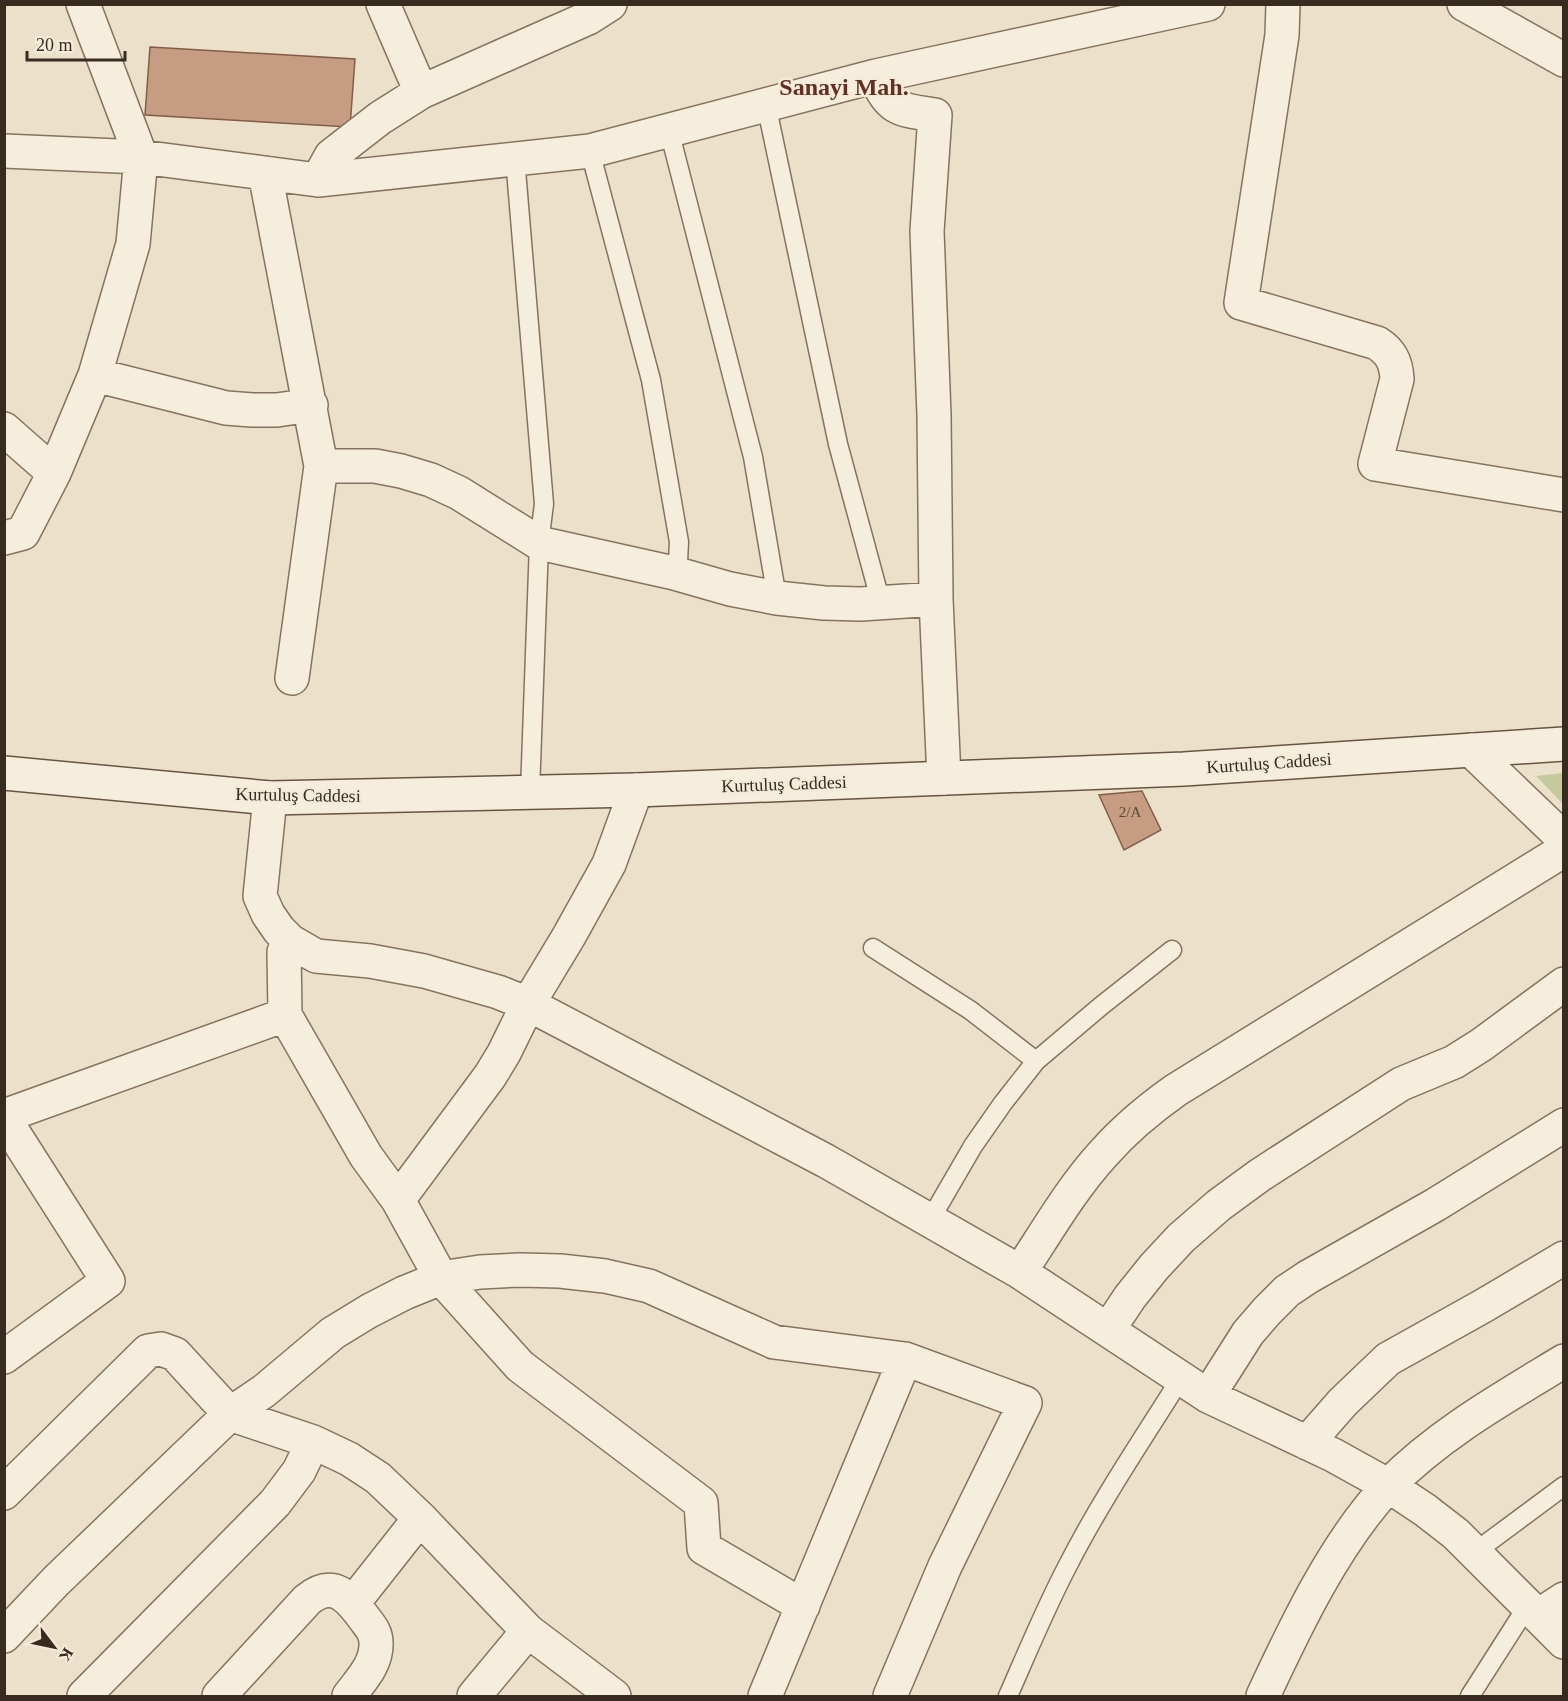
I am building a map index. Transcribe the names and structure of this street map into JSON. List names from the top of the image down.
{
  "streets": {
    "street": ["Kurtuluş Caddesi"]
  },
  "districts": ["Sanayi Mah."],
  "house_numbers": ["2/A"],
  "scale_bar": "20 m",
  "north": "bottom right"
}
